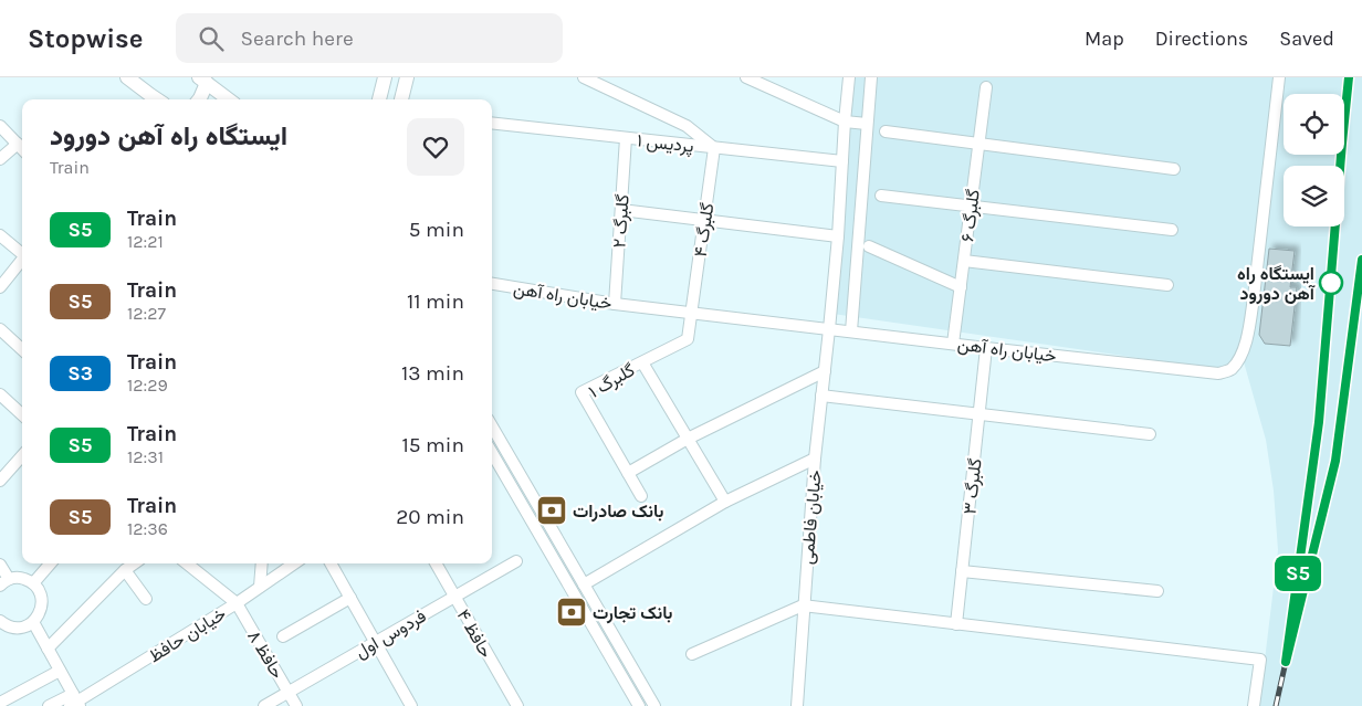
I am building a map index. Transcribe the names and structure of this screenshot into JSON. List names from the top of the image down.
{
  "streets": {
    "street": [
      "پردیس ۱",
      "گلبرگ ۶",
      "گلبرگ ۲",
      "گلبرگ ۴",
      "خیابان راه آهن",
      "گلبرگ ۱",
      "گلبرگ ۳",
      "خیابان فاطمی",
      "فردوس اول",
      "حافظ ۴",
      "خیابان حافظ",
      "حافظ ۸"
    ]
  },
  "crossings": [
    ["پردیس ۱", "گلبرگ ۲"],
    ["پردیس ۱", "گلبرگ ۴"],
    ["پردیس ۱", "خیابان فاطمی"],
    ["گلبرگ ۶", "خیابان راه آهن"],
    ["گلبرگ ۲", "خیابان راه آهن"],
    ["گلبرگ ۴", "خیابان راه آهن"],
    ["گلبرگ ۴", "گلبرگ ۱"],
    ["خیابان راه آهن", "گلبرگ ۱"],
    ["خیابان راه آهن", "گلبرگ ۳"],
    ["خیابان راه آهن", "خیابان فاطمی"],
    ["فردوس اول", "حافظ ۴"],
    ["فردوس اول", "حافظ ۸"],
    ["خیابان حافظ", "حافظ ۸"]
  ],
  "places": {
    "other": ["ایستگاه راه آهن دورود"],
    "bank": ["بانک صادرات", "بانک تجارت"]
  },
  "page": {
    "header": "Stopwise",
    "search": "Search here",
    "nav": ["Map", "Directions", "Saved"],
    "on_map": "S5",
    "heading": ["ایستگاه راه آهن دورود", "Train"],
    "list": [
      {
        "mark": "S5",
        "name": "Train",
        "note": "12:21",
        "value": "5 min"
      },
      {
        "mark": "S5",
        "name": "Train",
        "note": "12:27",
        "value": "11 min"
      },
      {
        "mark": "S3",
        "name": "Train",
        "note": "12:29",
        "value": "13 min"
      },
      {
        "mark": "S5",
        "name": "Train",
        "note": "12:31",
        "value": "15 min"
      },
      {
        "mark": "S5",
        "name": "Train",
        "note": "12:36",
        "value": "20 min"
      }
    ]
  }
}
